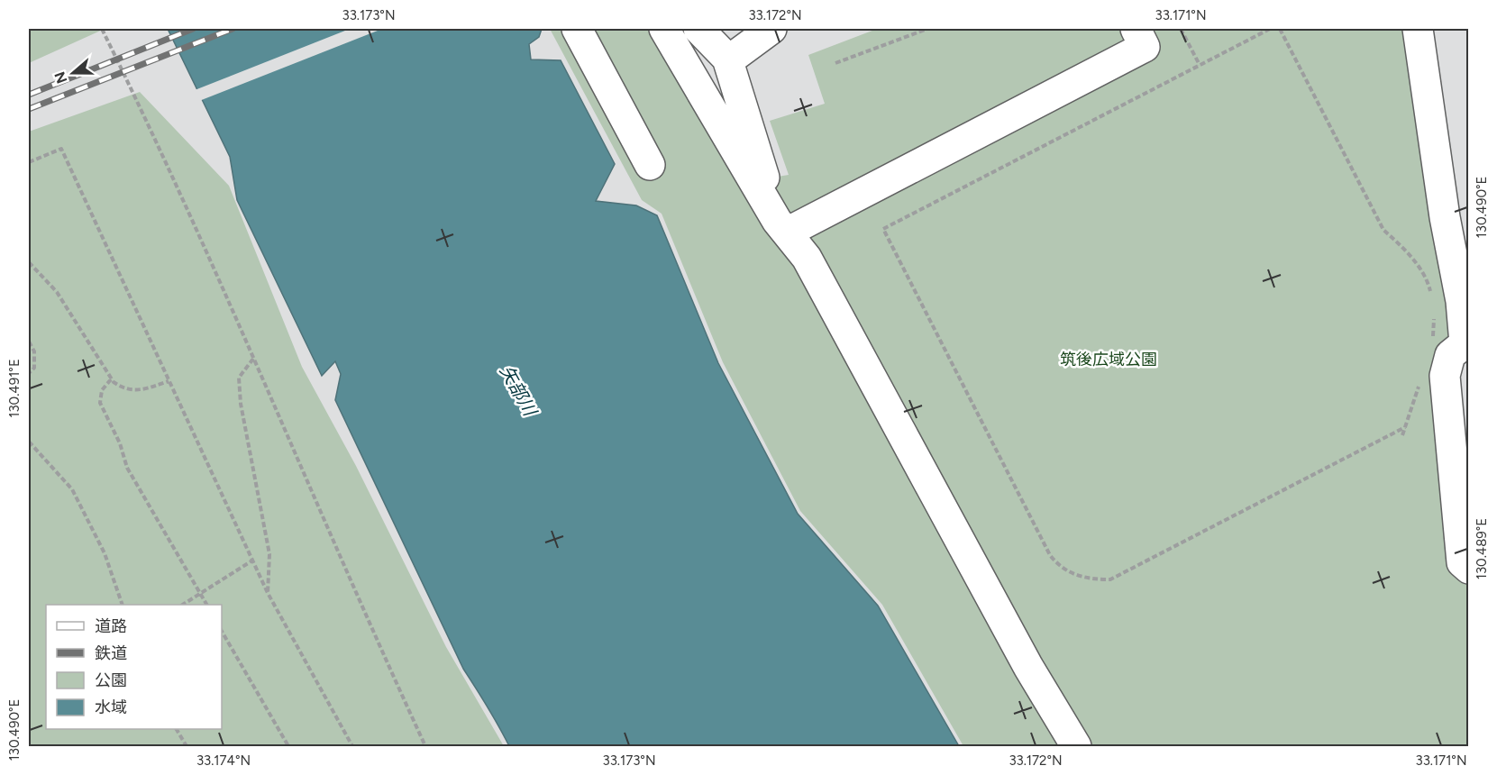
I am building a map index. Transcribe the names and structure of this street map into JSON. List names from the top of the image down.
{
  "water": ["矢部川"],
  "parks": ["筑後広域公園"],
  "legend": [
    "道路",
    "鉄道",
    "公園",
    "水域"
  ],
  "north": "left",
  "coordinates": [
    "33.173°N",
    "33.172°N",
    "33.171°N",
    "130.490°E",
    "130.491°E",
    "130.489°E",
    "33.174°N"
  ]
}
